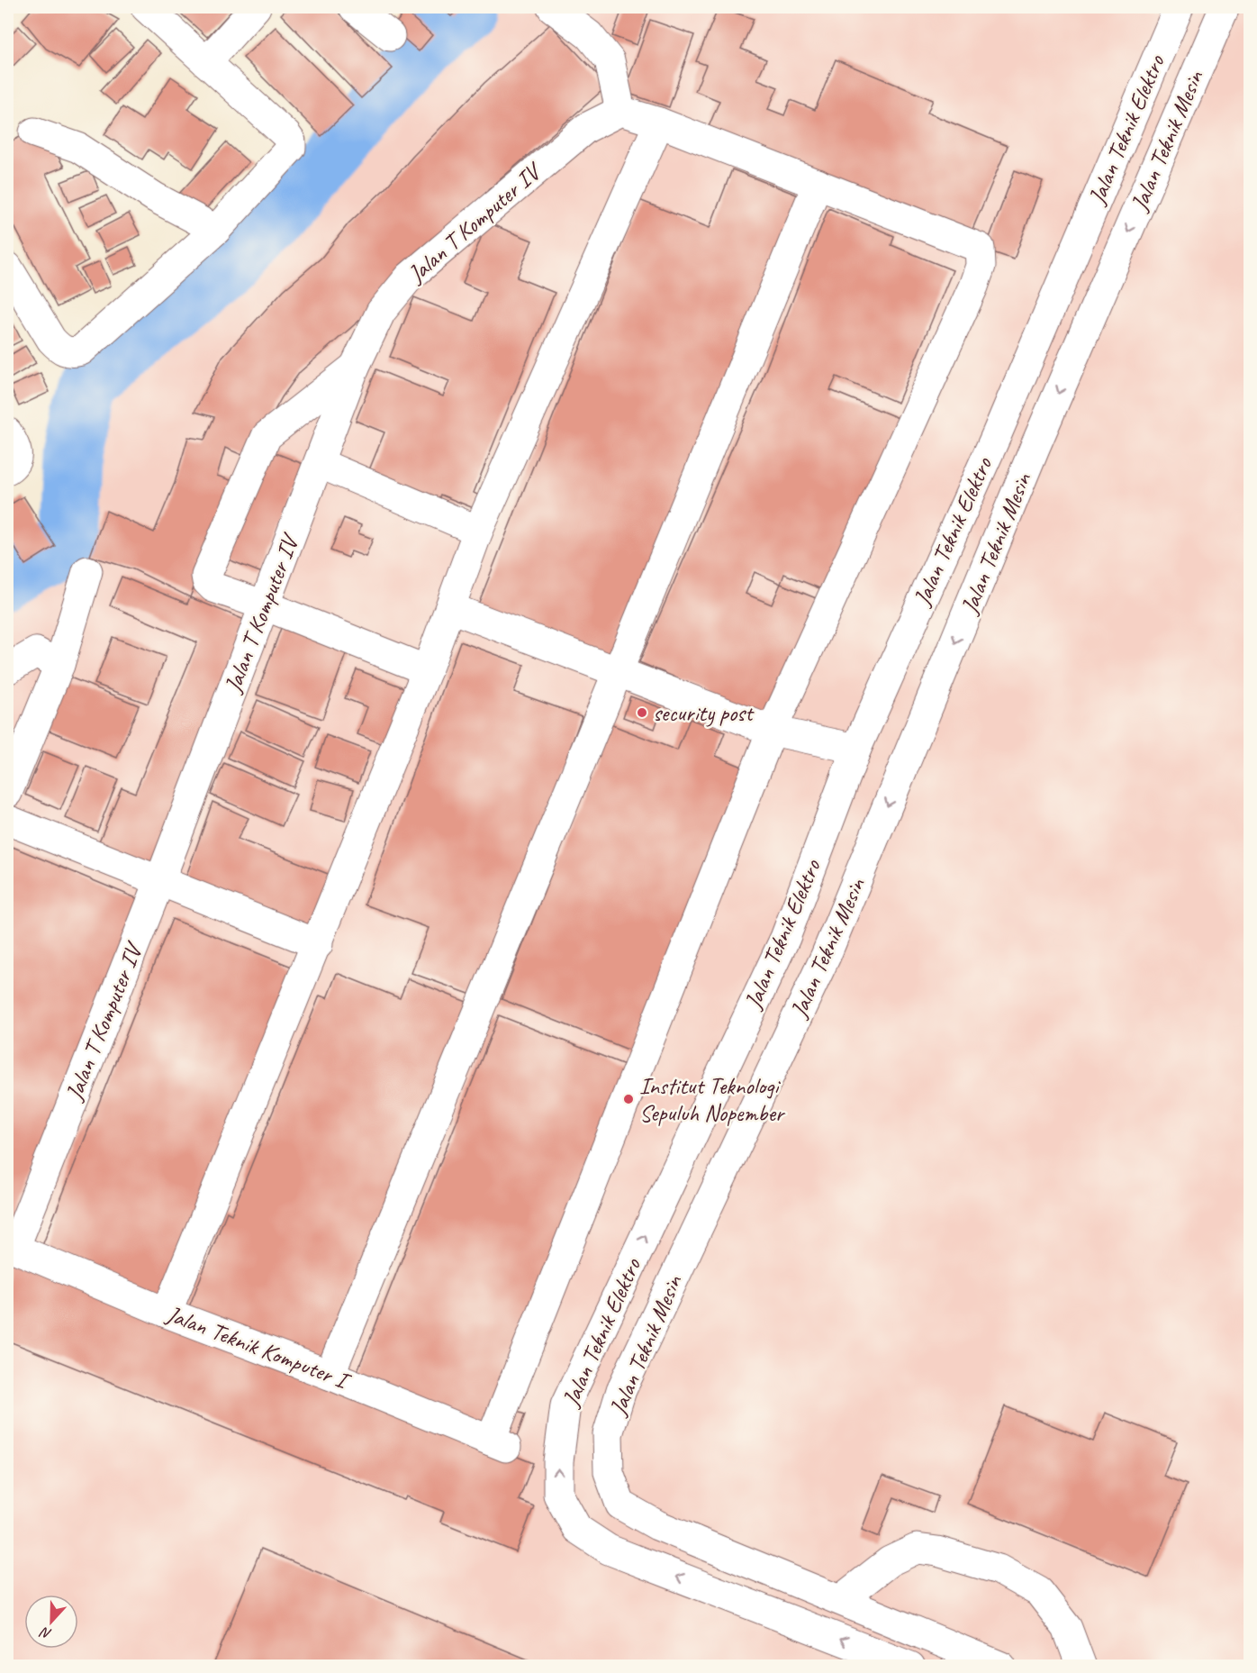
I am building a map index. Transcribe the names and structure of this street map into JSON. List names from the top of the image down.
{
  "streets": {
    "street": [
      "Jalan Teknik Elektro",
      "Jalan Teknik Mesin",
      "Jalan T Komputer IV",
      "Jalan Teknik Komputer I"
    ]
  },
  "crossings": [
    ["Jalan T Komputer IV", "Jalan Teknik Komputer I"]
  ],
  "one_way": ["Jalan Teknik Mesin"],
  "places": ["security post", "Institut Teknologi Sepuluh Nopember"],
  "north": "bottom"
}
